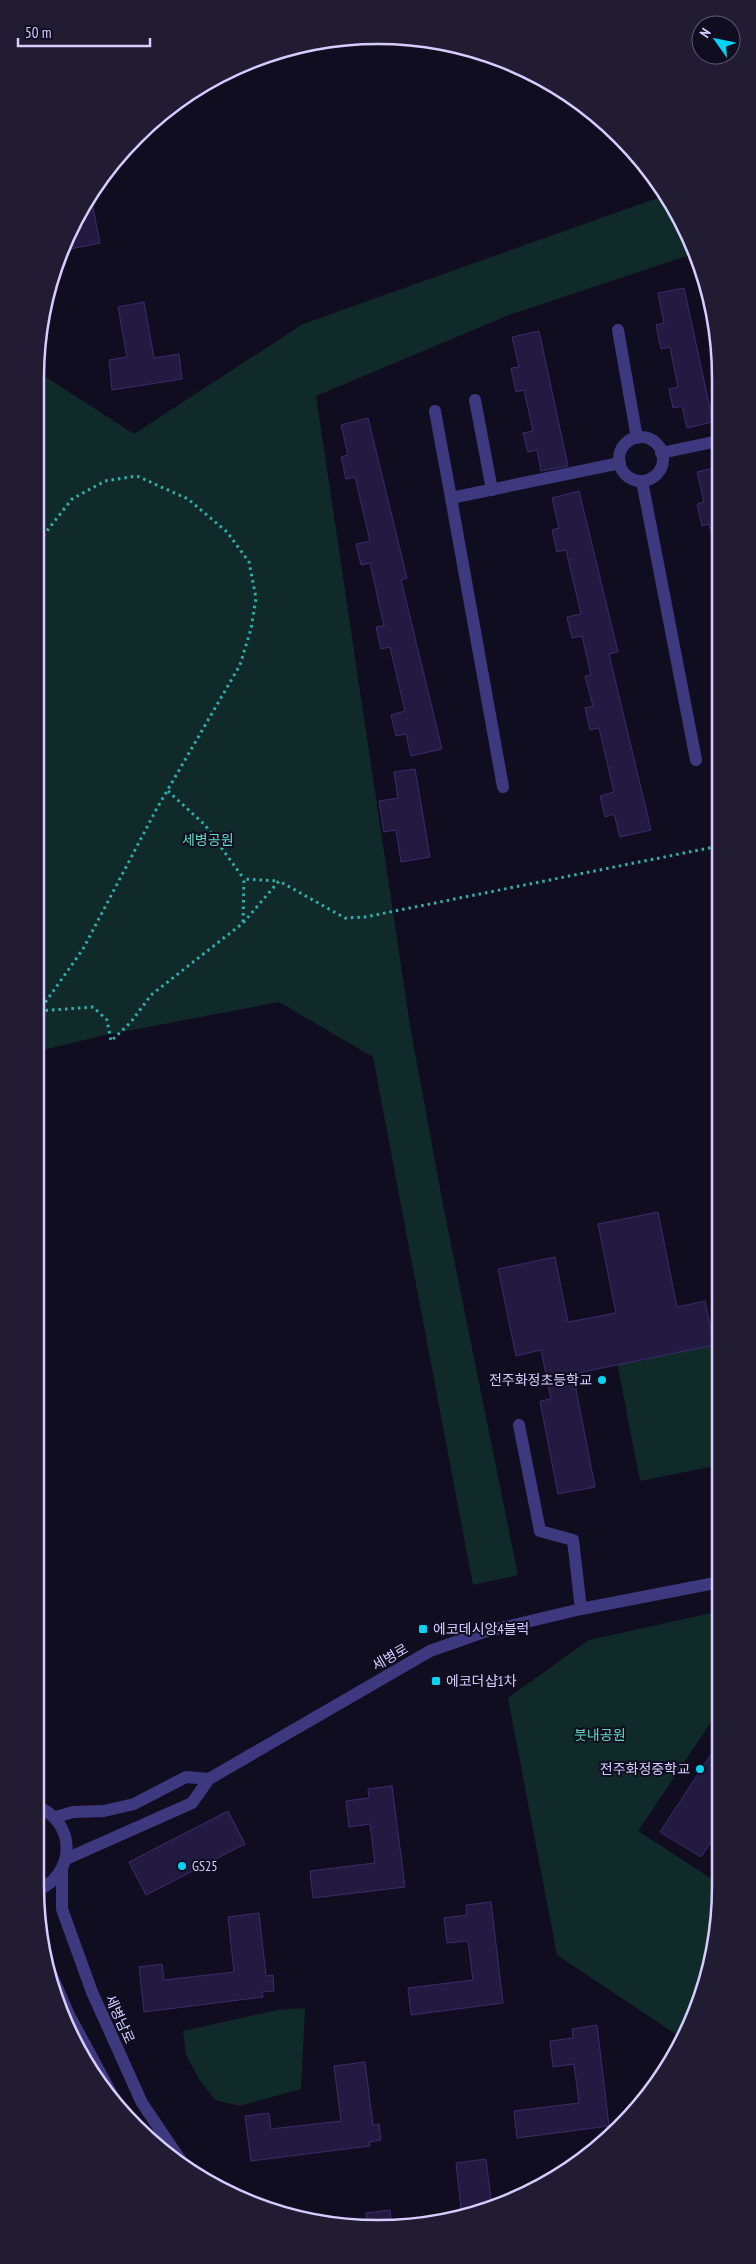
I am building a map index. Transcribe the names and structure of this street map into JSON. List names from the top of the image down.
{
  "streets": {
    "street": ["세병로", "세병남로"]
  },
  "crossings": [
    ["세병로", "세병남로"]
  ],
  "parks": ["세병공원", "붓내공원"],
  "places": {
    "other": ["전주화정초등학교", "전주화정중학교", "GS25"],
    "transit": ["에코데시앙4블럭", "에코더샵1차"]
  },
  "scale_bar": "50 m",
  "north": "top left"
}
